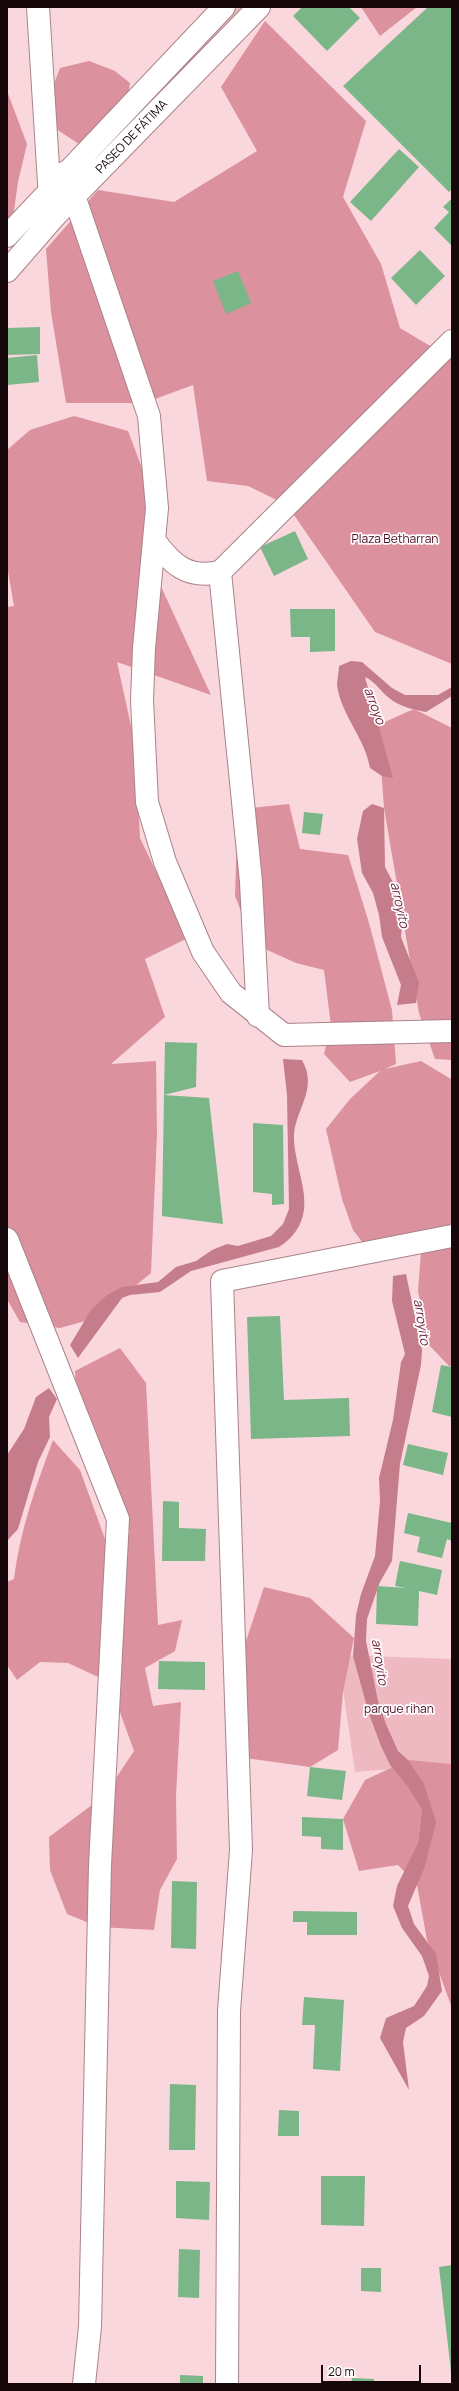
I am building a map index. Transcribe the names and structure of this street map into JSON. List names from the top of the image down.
{
  "streets": {
    "street": ["PASEO DE FÁTIMA"]
  },
  "water": ["arroyo", "arroyito"],
  "parks": ["Plaza Betharran", "parque rihan"],
  "scale_bar": "20 m"
}
